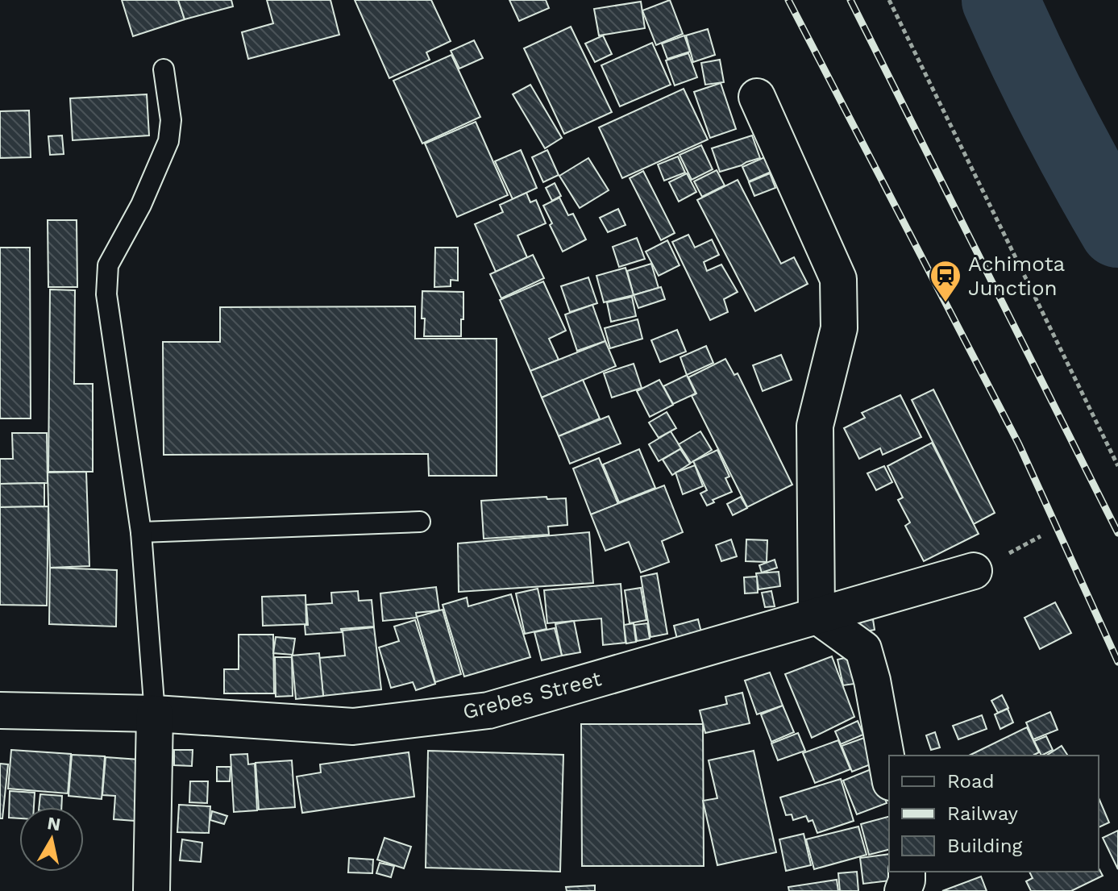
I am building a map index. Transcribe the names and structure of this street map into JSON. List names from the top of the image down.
{
  "streets": {
    "street": ["Grebes Street"]
  },
  "places": {
    "station": ["Achimota Junction"]
  },
  "legend": ["Road", "Railway", "Building"],
  "north": "top"
}
